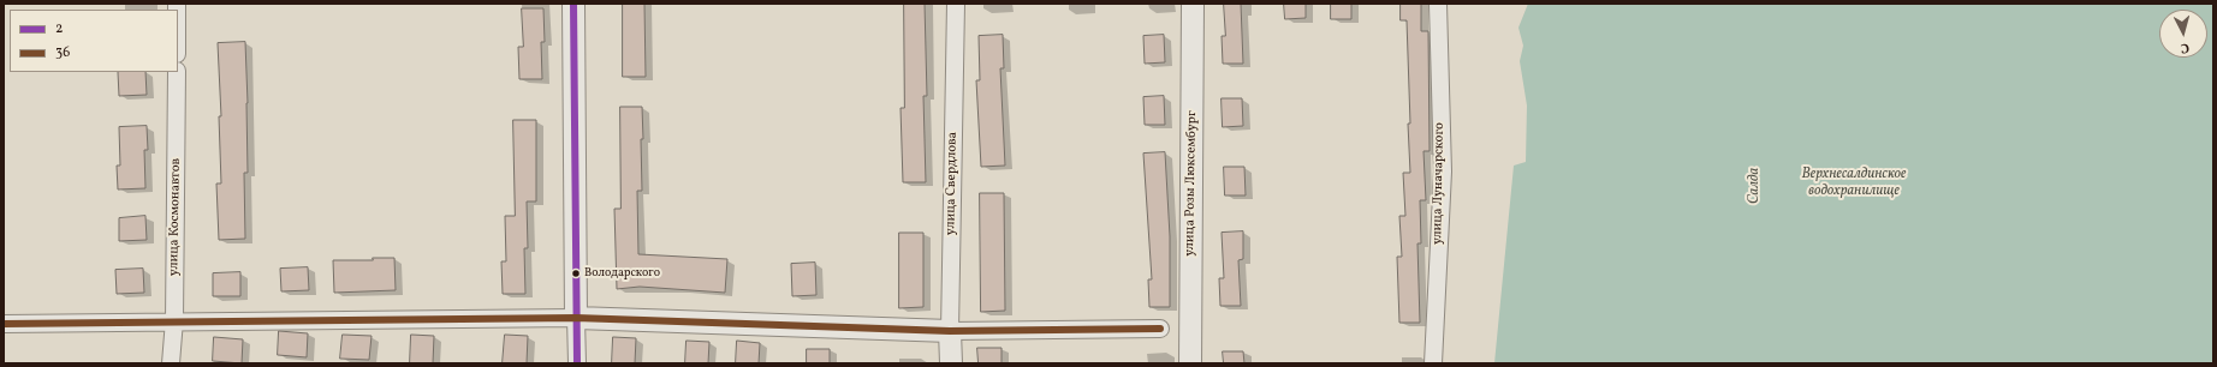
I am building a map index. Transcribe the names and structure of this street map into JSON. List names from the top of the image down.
{
  "streets": {
    "street": [
      "улица Свердлова",
      "улица Розы Люксембург",
      "улица Луначарского",
      "улица Космонавтов"
    ]
  },
  "water": ["Верхнесалдинское водохранилище", "Салда"],
  "places": ["Володарского"],
  "lines": ["transit line 2", "transit line 36"],
  "legend": ["2", "36"],
  "north": "bottom"
}
